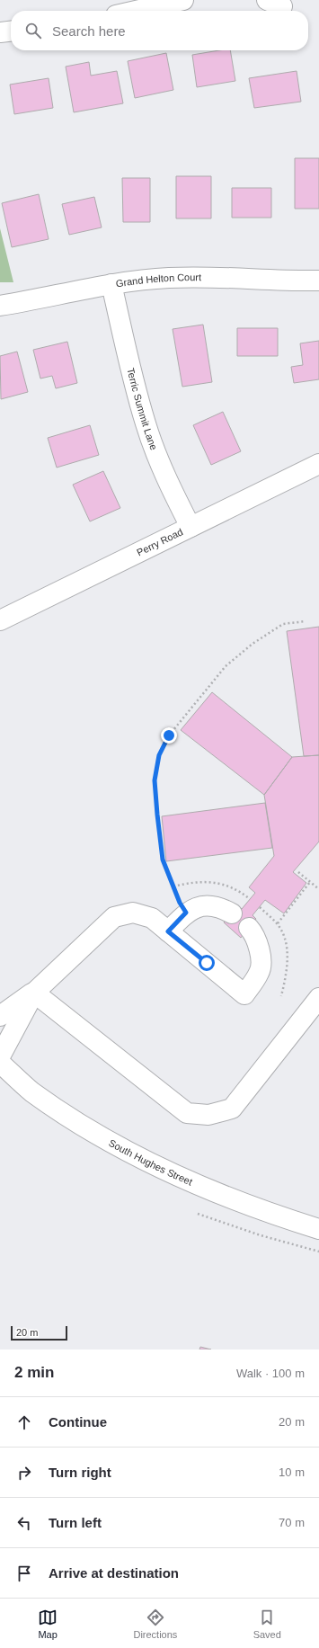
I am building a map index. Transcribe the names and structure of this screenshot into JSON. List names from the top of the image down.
{
  "streets": {
    "street": [
      "Grand Helton Court",
      "Terric Summit Lane",
      "Perry Road",
      "South Hughes Street"
    ]
  },
  "crossings": [
    ["Grand Helton Court", "Terric Summit Lane"],
    ["Terric Summit Lane", "Perry Road"]
  ],
  "scale_bar": "20 m",
  "page": {
    "search": "Search here",
    "scale": "20 m",
    "heading": ["2 min", "Walk · 100 m"],
    "list": [
      ["Continue", "20 m"],
      ["Turn right", "10 m"],
      ["Turn left", "70 m"],
      "Arrive at destination"
    ],
    "nav": ["Map", "Directions", "Saved"]
  }
}
